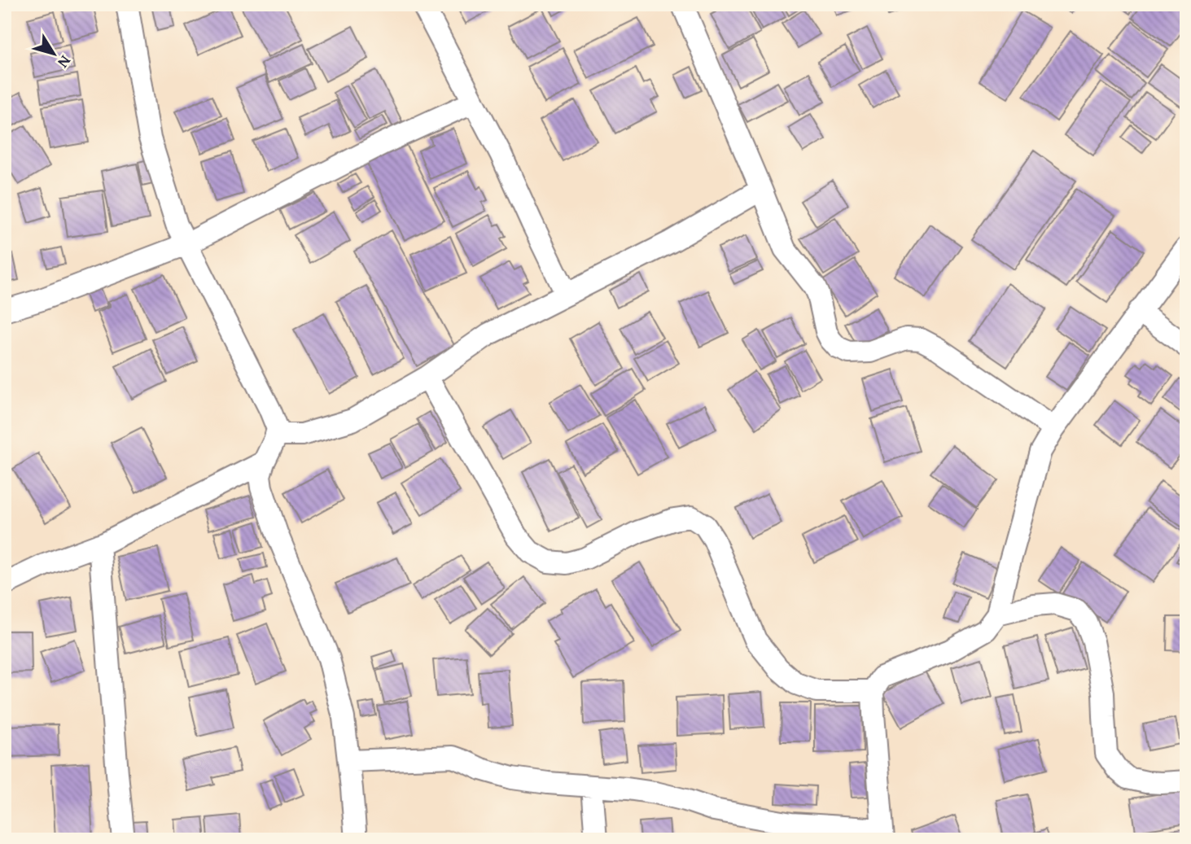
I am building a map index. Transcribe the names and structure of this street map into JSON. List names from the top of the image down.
{
  "north": "bottom right"
}
